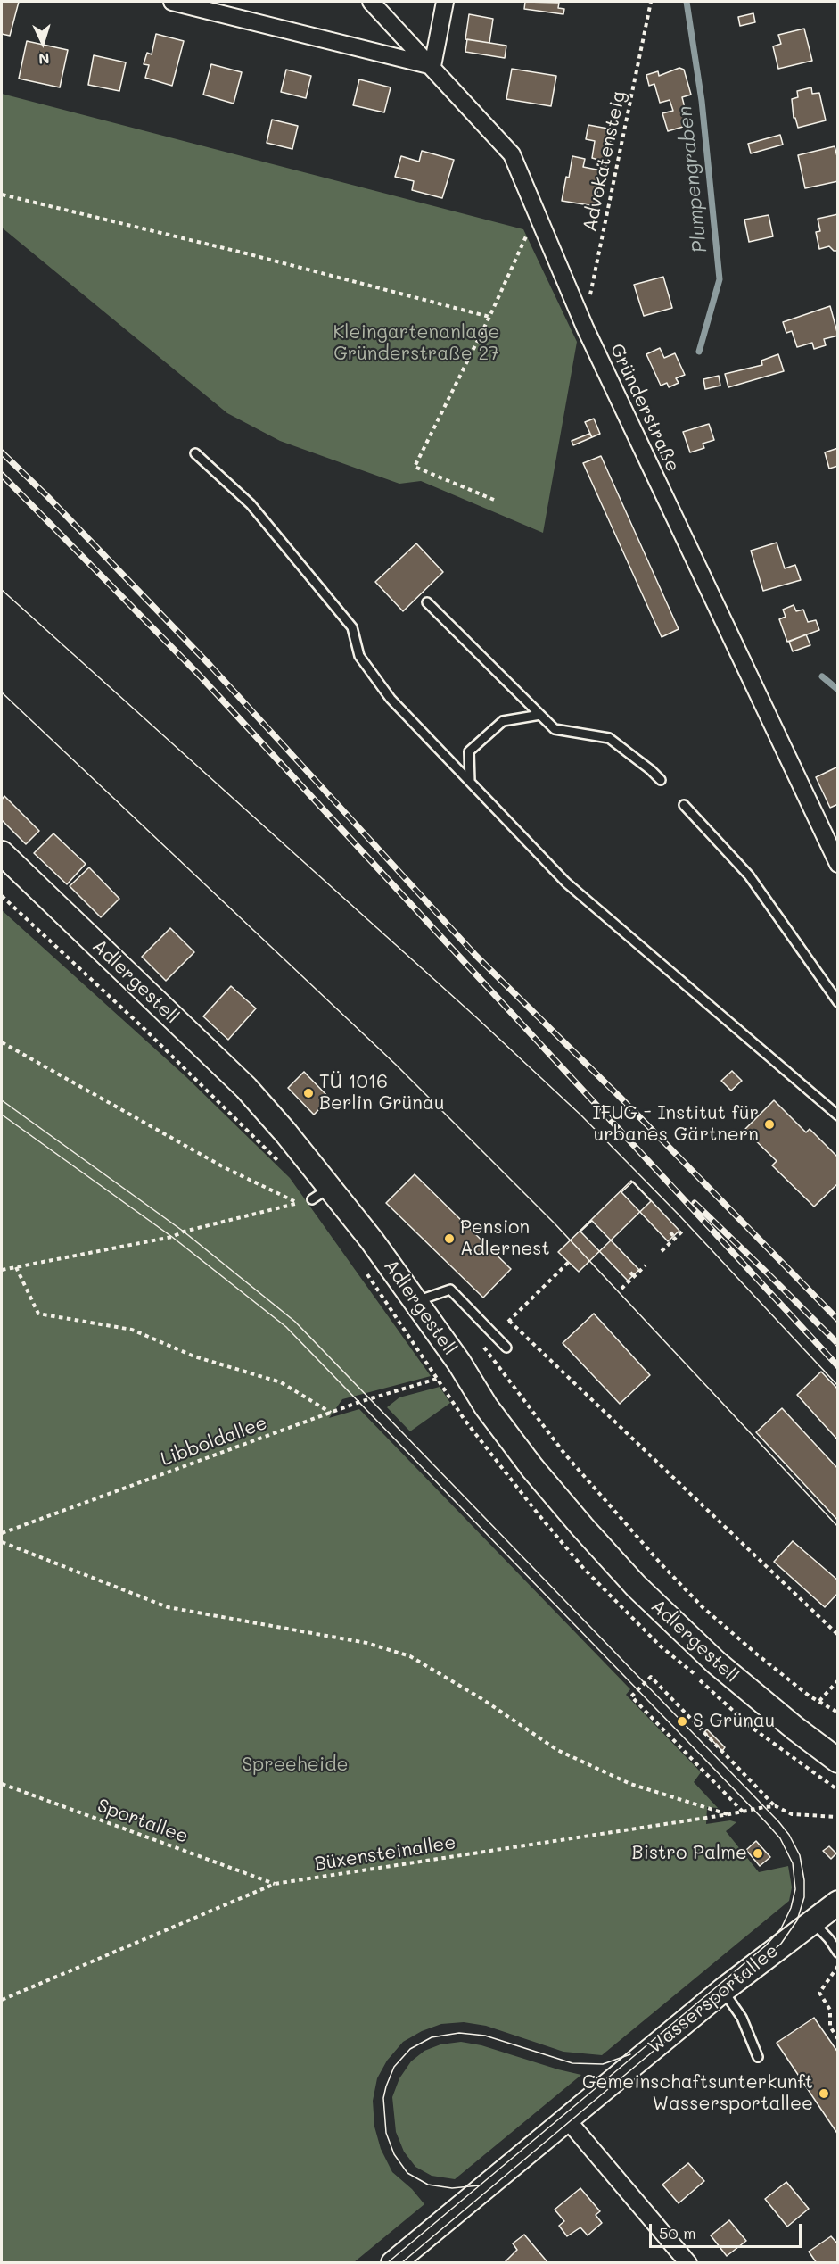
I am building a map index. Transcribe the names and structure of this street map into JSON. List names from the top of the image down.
{
  "streets": {
    "main road": ["Adlergestell", "Wassersportallee"],
    "street": ["Gründerstraße"],
    "path": [
      "Advokatensteig",
      "Libboldallee",
      "Sportallee",
      "Büxensteinallee"
    ]
  },
  "crossings": [
    ["Advokatensteig", "Gründerstraße"],
    ["Sportallee", "Büxensteinallee"]
  ],
  "water": ["Plumpengraben"],
  "parks": ["Kleingartenanlage Gründerstraße 27", "Spreeheide"],
  "places": [
    "TÜ 1016 Berlin Grünau",
    "IFUG - Institut für urbanes Gärtnern",
    "Pension Adlernest",
    "S Grünau",
    "Bistro Palme",
    "Gemeinschaftsunterkunft Wassersportallee"
  ],
  "scale_bar": "50 m",
  "north": "bottom"
}
